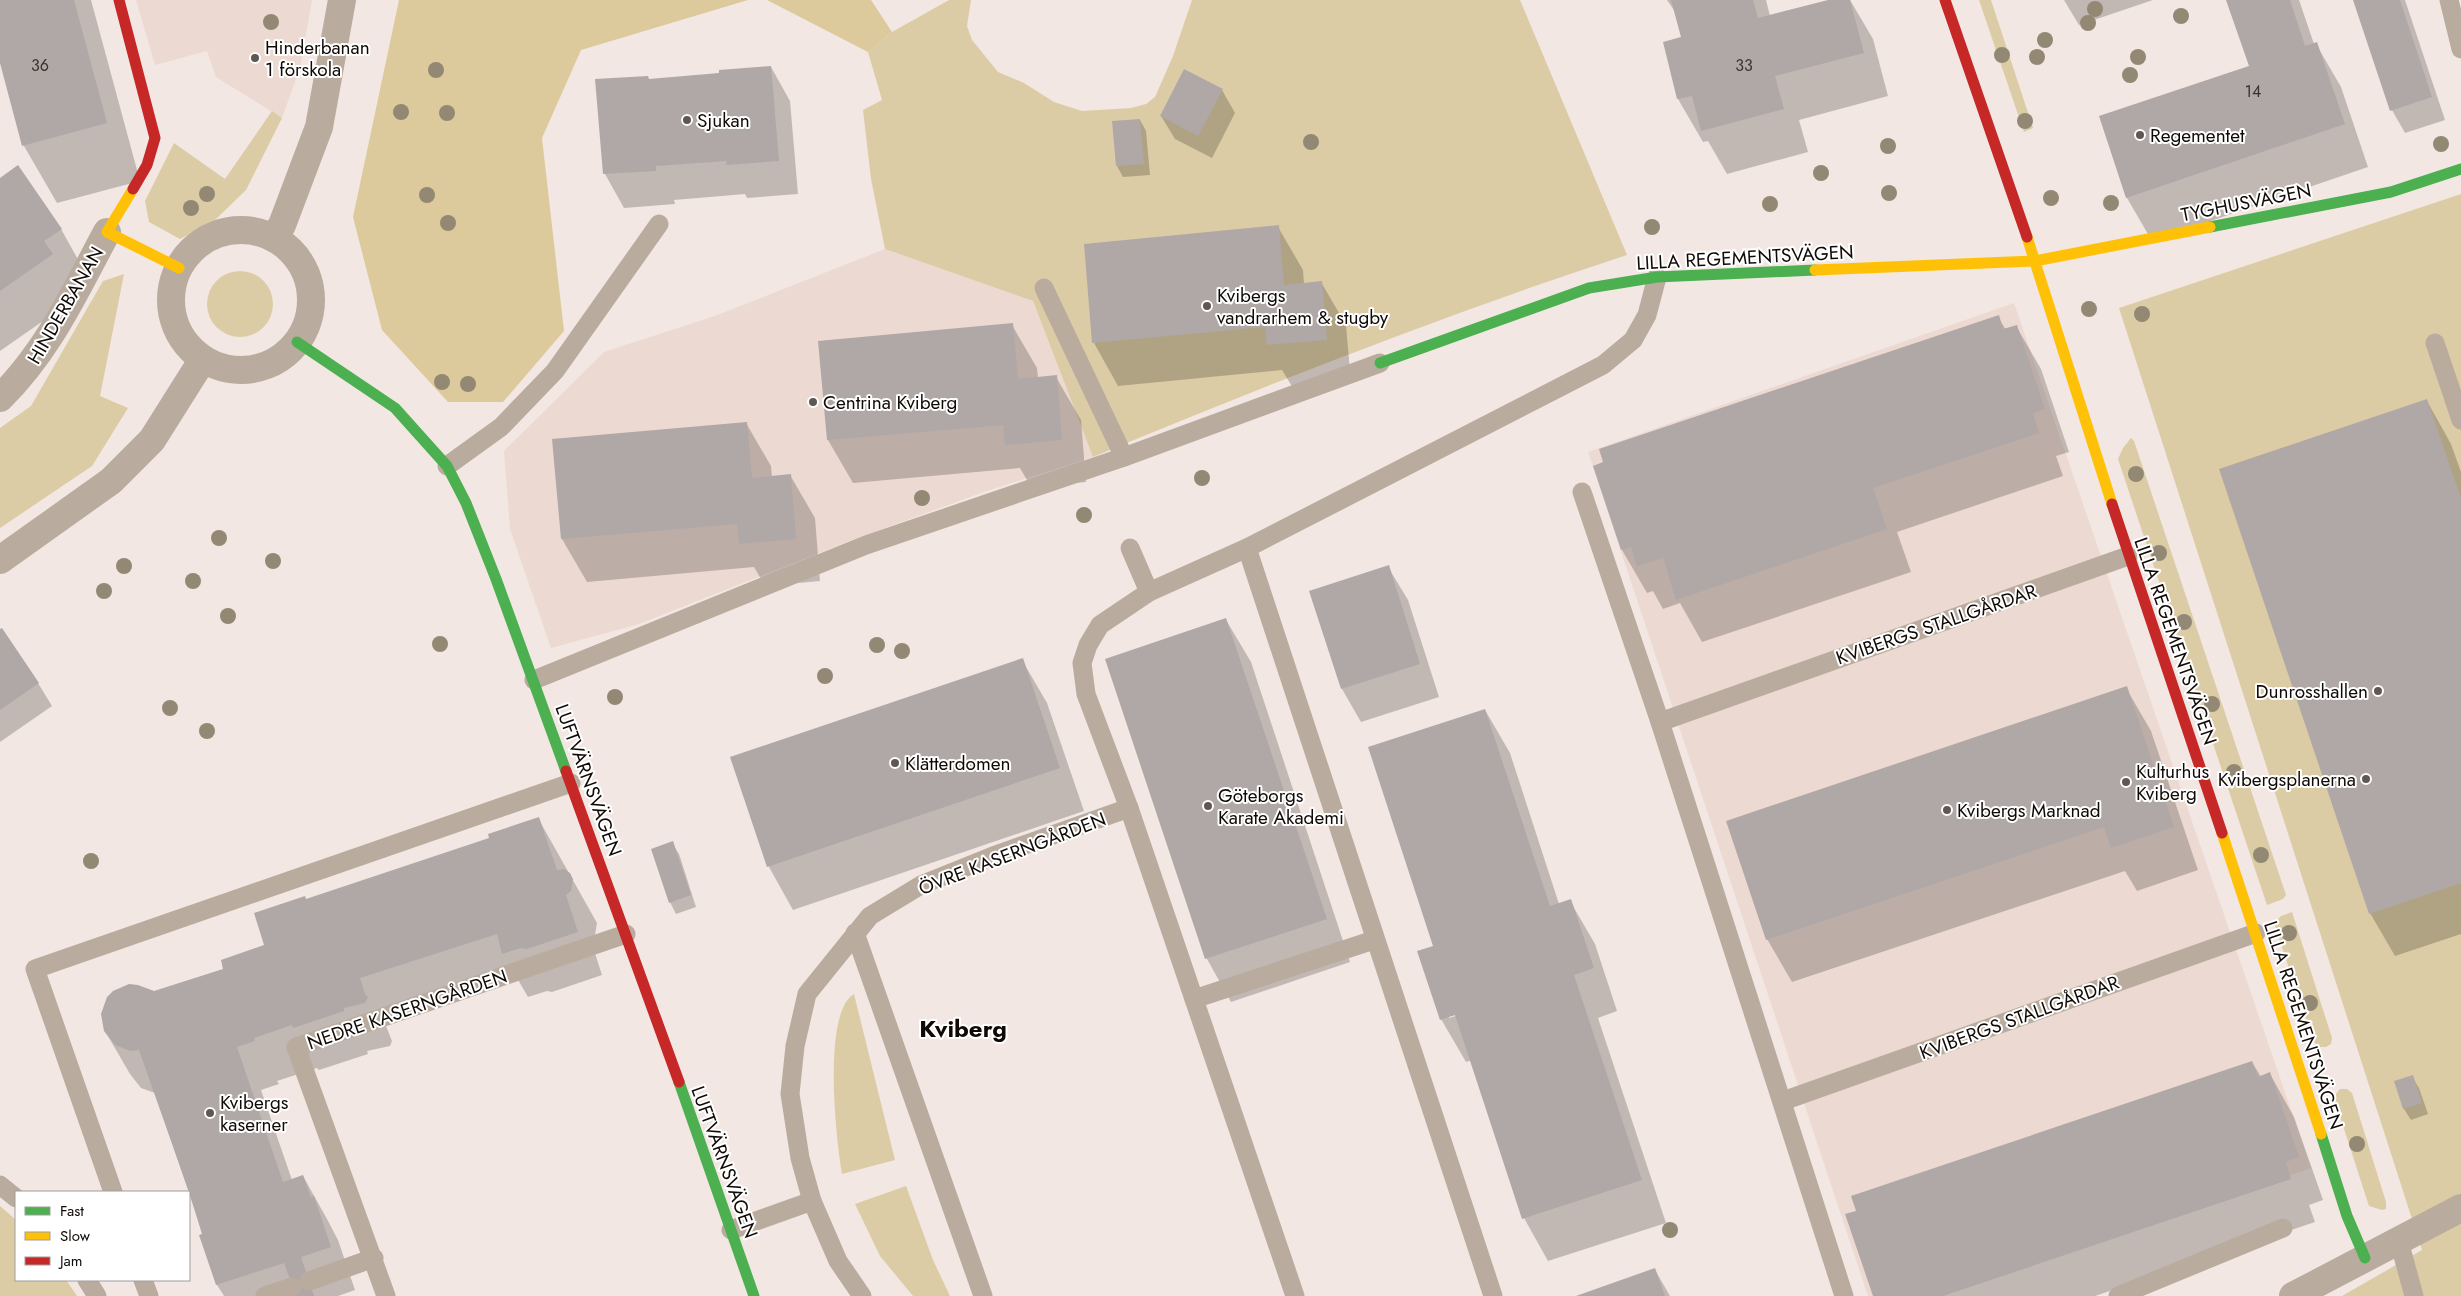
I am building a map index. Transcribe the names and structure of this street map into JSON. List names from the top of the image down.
{
  "streets": {
    "street": [
      "TYGHUSVÄGEN",
      "LILLA REGEMENTSVÄGEN",
      "HINDERBANAN",
      "LUFTVÄRNSVÄGEN"
    ],
    "lane": ["KVIBERGS STALLGÅRDAR", "ÖVRE KASERNGÅRDEN", "NEDRE KASERNGÅRDEN"]
  },
  "crossings": [
    ["TYGHUSVÄGEN", "LILLA REGEMENTSVÄGEN"],
    ["LILLA REGEMENTSVÄGEN", "KVIBERGS STALLGÅRDAR"],
    ["HINDERBANAN", "LUFTVÄRNSVÄGEN"],
    ["LUFTVÄRNSVÄGEN", "NEDRE KASERNGÅRDEN"]
  ],
  "districts": ["Kviberg"],
  "places": [
    "Hinderbanan 1 förskola",
    "Sjukan",
    "Regementet",
    "Kvibergs vandrarhem & stugby",
    "Centrina Kviberg",
    "Dunrosshallen",
    "Klätterdomen",
    "Kvibergsplanerna",
    "Kulturhus Kviberg",
    "Göteborgs Karate Akademi",
    "Kvibergs Marknad",
    "Kvibergs kaserner"
  ],
  "house_numbers": ["36", "33", "14"],
  "legend": ["Fast", "Slow", "Jam"]
}
